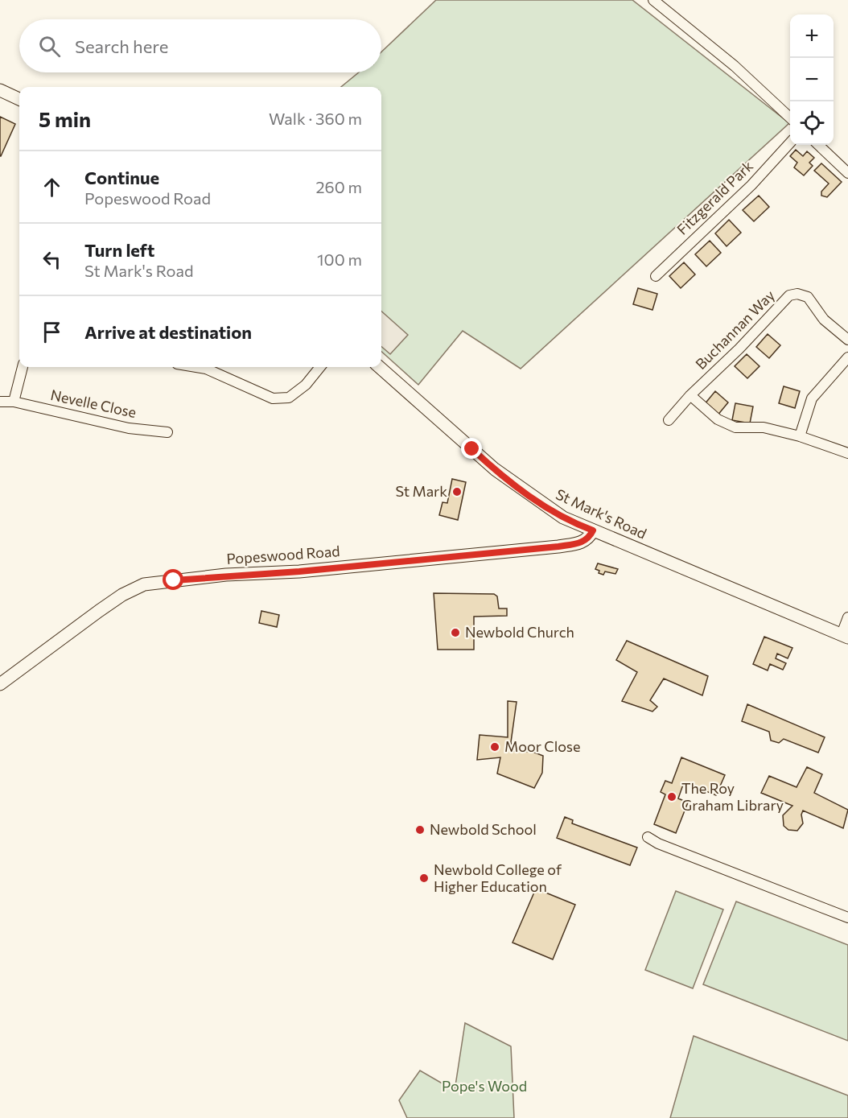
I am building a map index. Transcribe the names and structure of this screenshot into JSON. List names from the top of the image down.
{
  "streets": {
    "street": [
      "Fitzgerald Park",
      "Buchannan Way",
      "Nevelle Close",
      "St Mark's Road",
      "Popeswood Road"
    ]
  },
  "crossings": [
    ["St Mark's Road", "Popeswood Road"]
  ],
  "parks": ["Pope's Wood"],
  "places": [
    "St Mark",
    "Newbold Church",
    "Moor Close",
    "The Roy Graham Library",
    "Newbold School",
    "Newbold College of Higher Education"
  ],
  "page": {
    "map_buttons": ["+", "−"],
    "search": "Search here",
    "heading": ["5 min", "Walk · 360 m"],
    "list": [
      ["Continue", "Popeswood Road", "260 m"],
      ["Turn left", "St Mark's Road", "100 m"],
      "Arrive at destination"
    ]
  }
}
